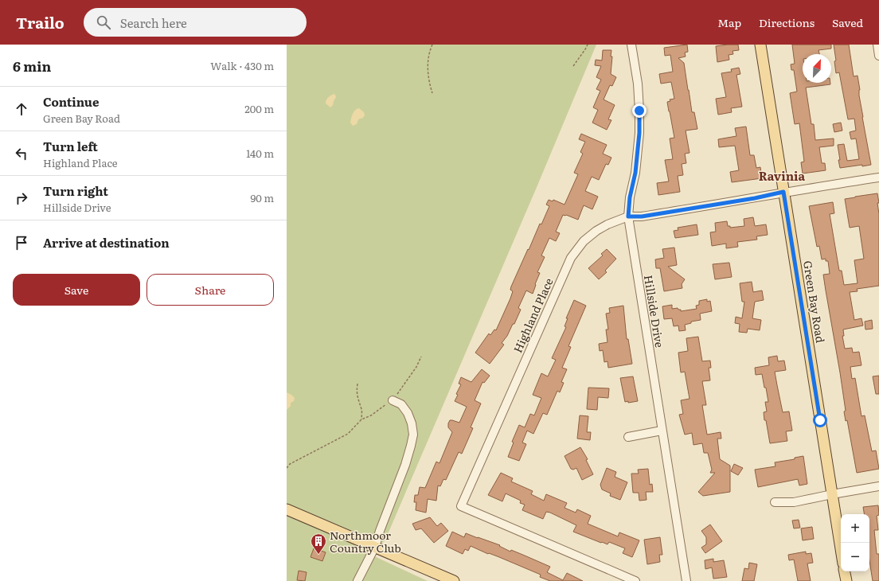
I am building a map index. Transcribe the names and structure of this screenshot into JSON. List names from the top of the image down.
{
  "streets": {
    "main road": ["Green Bay Road"],
    "street": ["Hillside Drive", "Highland Place"]
  },
  "crossings": [
    ["Green Bay Road", "Highland Place"],
    ["Hillside Drive", "Highland Place"]
  ],
  "districts": ["Ravinia"],
  "places": {
    "building": ["Northmoor Country Club"]
  },
  "north": "top right",
  "page": {
    "header": "Trailo",
    "search": "Search here",
    "nav": ["Map", "Directions", "Saved"],
    "heading": ["6 min", "Walk · 430 m"],
    "list": [
      ["Continue", "Green Bay Road", "200 m"],
      ["Turn left", "Highland Place", "140 m"],
      ["Turn right", "Hillside Drive", "90 m"],
      "Arrive at destination"
    ],
    "buttons": ["Save", "Share"],
    "map_buttons": ["+", "−"]
  }
}
